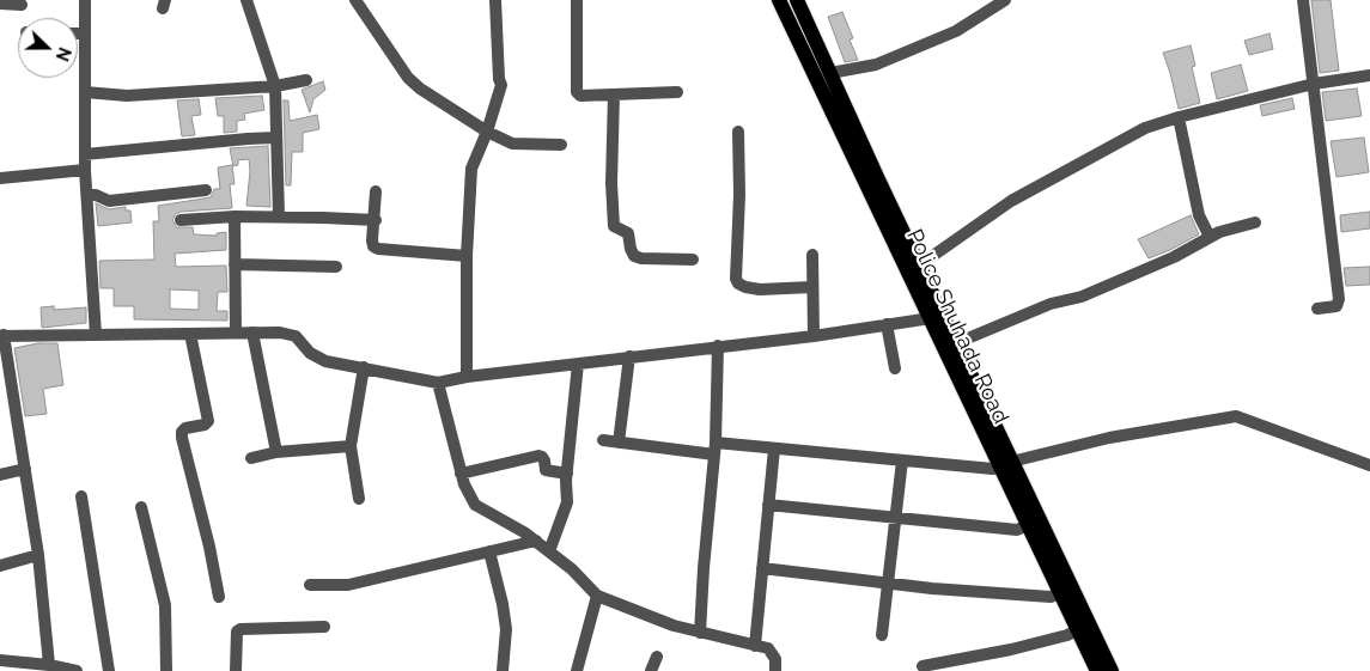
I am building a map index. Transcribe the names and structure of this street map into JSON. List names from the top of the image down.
{
  "streets": {
    "main road": ["Police Shuhada Road"]
  },
  "north": "right"
}
